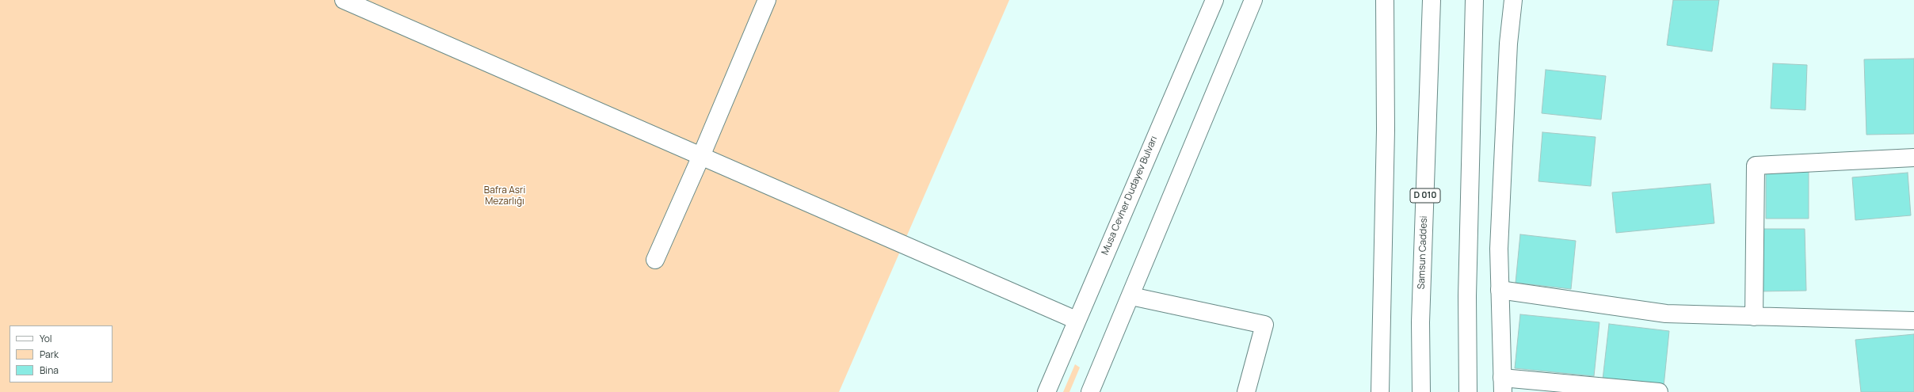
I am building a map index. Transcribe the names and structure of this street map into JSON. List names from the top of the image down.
{
  "streets": {
    "main road": ["Musa Cevher Dudayev Bulvarı", "D 010", "Samsun Caddesi"]
  },
  "parks": ["Bafra Asri Mezarlığı"],
  "legend": ["Yol", "Park", "Bina"]
}
